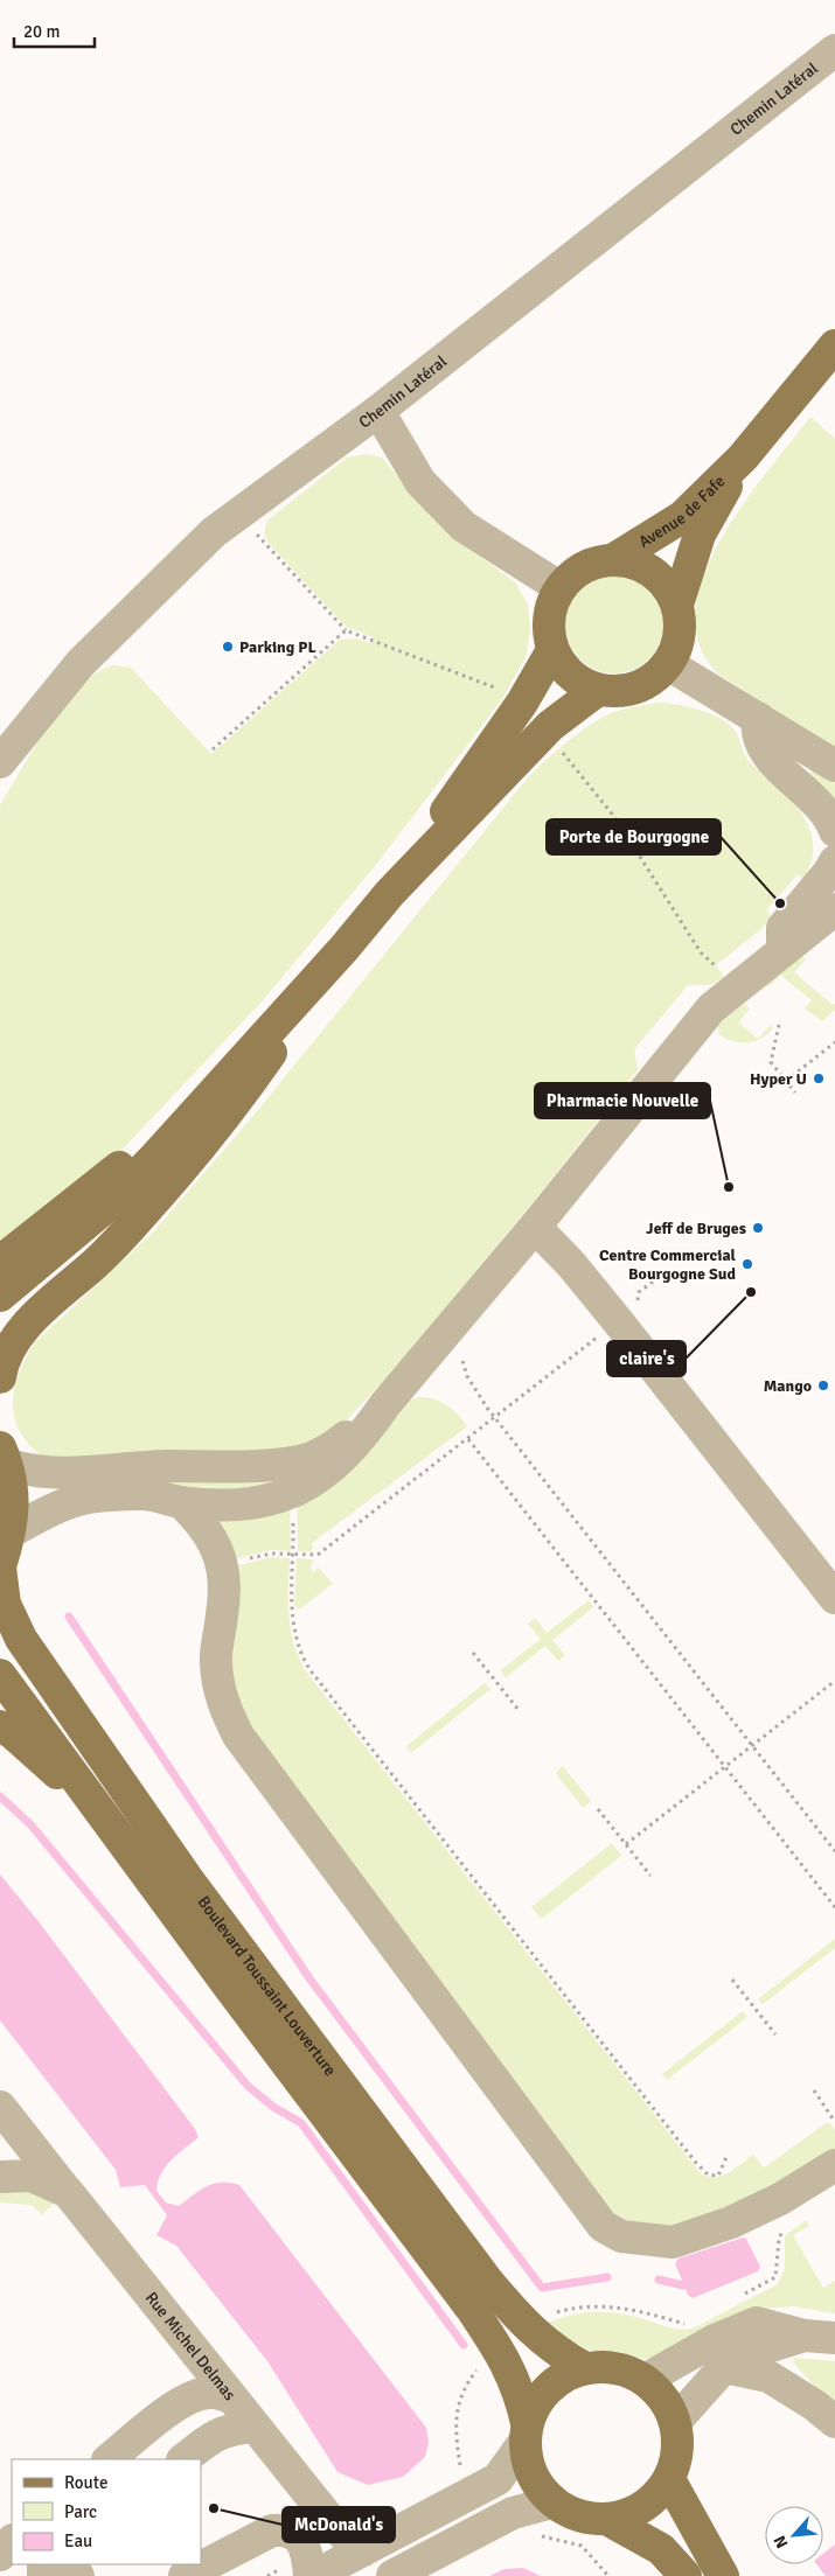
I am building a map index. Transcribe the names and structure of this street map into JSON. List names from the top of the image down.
{
  "streets": {
    "main road": ["Avenue de Fafe", "Boulevard Toussaint Louverture"],
    "street": ["Chemin Latéral", "Rue Michel Delmas"]
  },
  "places": [
    "Parking PL",
    "Porte de Bourgogne",
    "Hyper U",
    "Pharmacie Nouvelle",
    "Jeff de Bruges",
    "Centre Commercial Bourgogne Sud",
    "claire's",
    "Mango",
    "McDonald's"
  ],
  "legend": ["Route", "Parc", "Eau"],
  "scale_bar": "20 m",
  "north": "bottom left"
}
